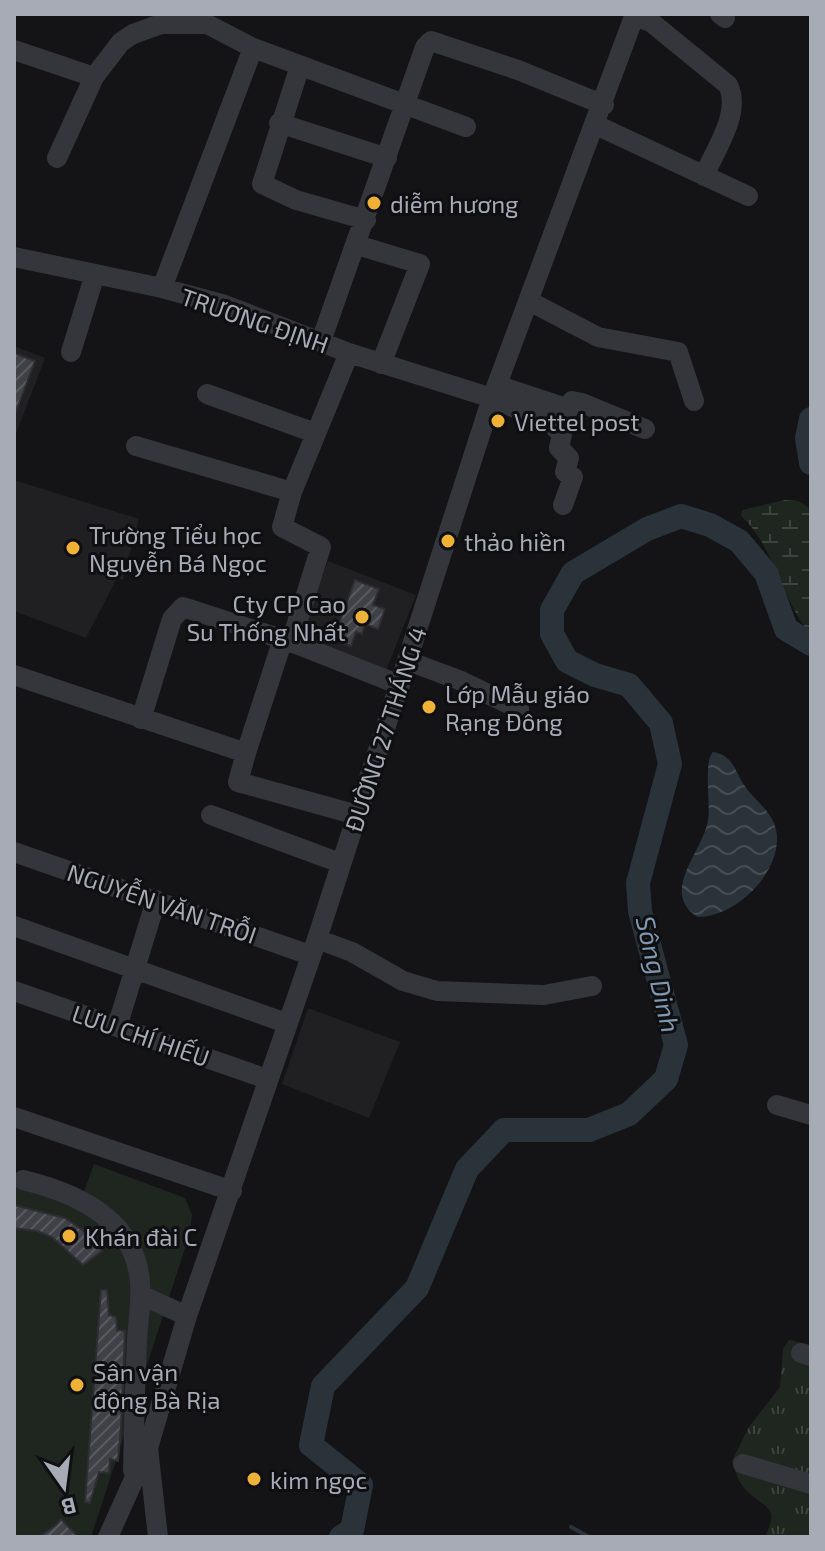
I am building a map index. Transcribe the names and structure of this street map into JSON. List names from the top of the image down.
{
  "streets": {
    "street": [
      "TRƯƠNG ĐỊNH",
      "ĐƯỜNG 27 THÁNG 4",
      "NGUYỄN VĂN TRỖI",
      "LƯU CHÍ HIẾU"
    ]
  },
  "crossings": [
    ["TRƯƠNG ĐỊNH", "ĐƯỜNG 27 THÁNG 4"],
    ["ĐƯỜNG 27 THÁNG 4", "NGUYỄN VĂN TRỖI"],
    ["ĐƯỜNG 27 THÁNG 4", "LƯU CHÍ HIẾU"]
  ],
  "water": ["Sông Dinh"],
  "places": [
    "diễm hương",
    "Viettel post",
    "thảo hiền",
    "Trường Tiểu học Nguyễn Bá Ngọc",
    "Cty CP Cao Su Thống Nhất",
    "Lớp Mẫu giáo Rạng Đông",
    "Khán đài C",
    "Sân vận động Bà Rịa",
    "kim ngọc"
  ],
  "north": "bottom"
}
